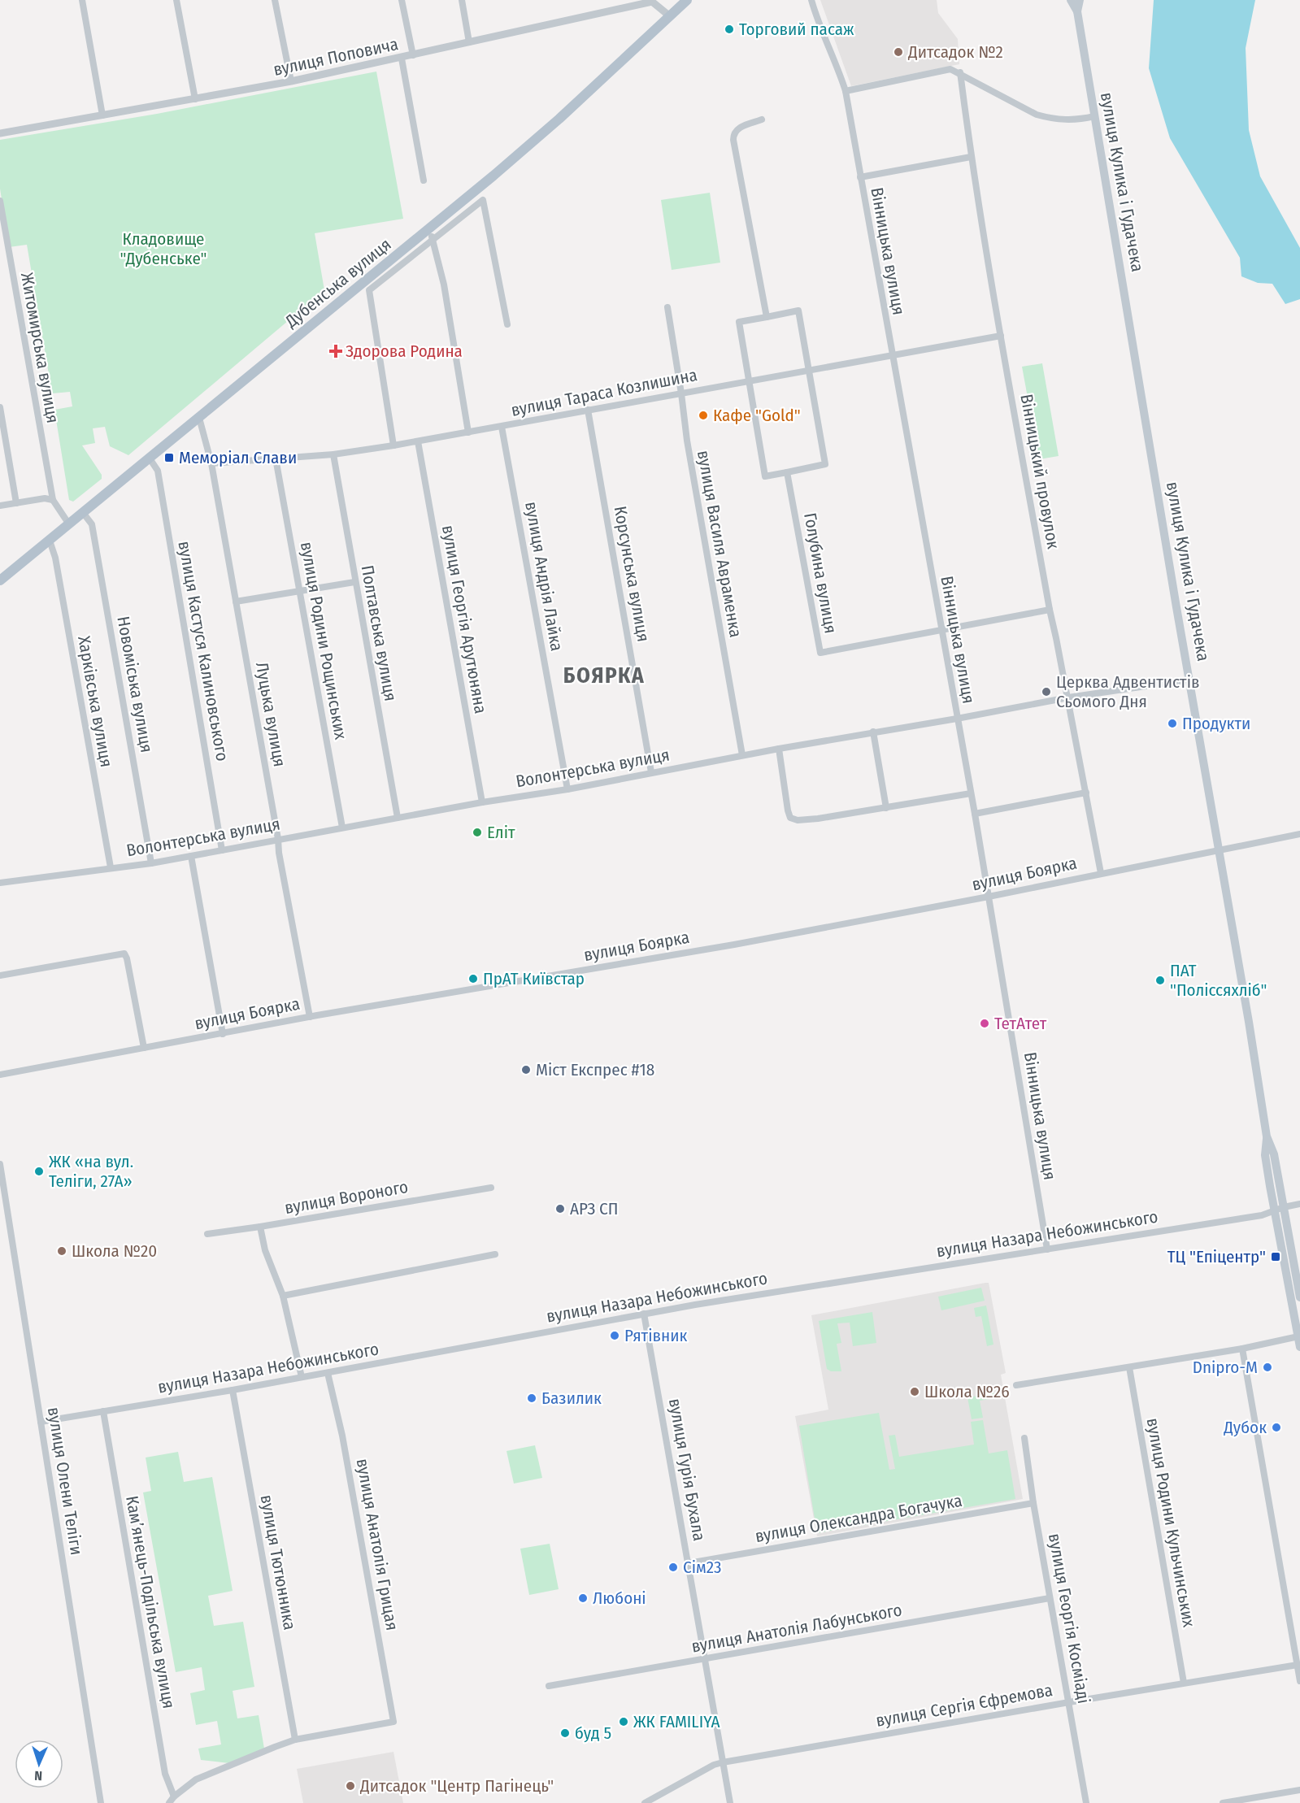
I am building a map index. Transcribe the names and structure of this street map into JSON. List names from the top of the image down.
{
  "streets": {
    "main road": ["вулиця Кулика і Гудачека", "Дубенська вулиця"],
    "street": [
      "вулиця Поповича",
      "Вінницька вулиця",
      "Житомирська вулиця",
      "вулиця Тараса Козлишина",
      "Вінницький провулок",
      "вулиця Василя Авраменка",
      "Голубина вулиця",
      "Корсунська вулиця",
      "вулиця Андрія Лайка",
      "вулиця Георгія Арутюняна",
      "Полтавська вулиця",
      "вулиця Родини Рощинських",
      "вулиця Кастуся Калиновського",
      "Новоміська вулиця",
      "Харківська вулиця",
      "Луцька вулиця",
      "Волонтерська вулиця",
      "вулиця Боярка",
      "вулиця Вороного",
      "вулиця Назара Небожинського",
      "вулиця Гурія Бухала",
      "вулиця Олени Теліги",
      "вулиця Олександра Богачука",
      "вулиця Родини Кульчинських",
      "вулиця Анатолія Грицая",
      "вулиця Тютюнника",
      "Камʼянець-Подільська вулиця",
      "вулиця Георгія Косміаді",
      "вулиця Анатолія Лабунського",
      "вулиця Сергія Єфремова"
    ]
  },
  "crossings": [
    ["вулиця Поповича", "Дубенська вулиця"],
    ["вулиця Кулика і Гудачека", "Волонтерська вулиця"],
    ["вулиця Кулика і Гудачека", "вулиця Боярка"],
    ["вулиця Кулика і Гудачека", "вулиця Назара Небожинського"],
    ["Вінницька вулиця", "вулиця Тараса Козлишина"],
    ["Вінницька вулиця", "Голубина вулиця"],
    ["Вінницька вулиця", "Волонтерська вулиця"],
    ["Вінницька вулиця", "вулиця Боярка"],
    ["Вінницька вулиця", "вулиця Назара Небожинського"],
    ["Дубенська вулиця", "вулиця Кастуся Калиновського"],
    ["Дубенська вулиця", "Новоміська вулиця"],
    ["Дубенська вулиця", "Харківська вулиця"],
    ["Дубенська вулиця", "Луцька вулиця"],
    ["вулиця Тараса Козлишина", "Вінницький провулок"],
    ["вулиця Тараса Козлишина", "вулиця Василя Авраменка"],
    ["вулиця Тараса Козлишина", "Корсунська вулиця"],
    ["вулиця Тараса Козлишина", "вулиця Андрія Лайка"],
    ["вулиця Тараса Козлишина", "вулиця Георгія Арутюняна"],
    ["вулиця Тараса Козлишина", "Полтавська вулиця"],
    ["вулиця Тараса Козлишина", "вулиця Родини Рощинських"],
    ["вулиця Тараса Козлишина", "Луцька вулиця"],
    ["Вінницький провулок", "Голубина вулиця"],
    ["Вінницький провулок", "Волонтерська вулиця"],
    ["Вінницький провулок", "вулиця Боярка"],
    ["вулиця Василя Авраменка", "Волонтерська вулиця"],
    ["Корсунська вулиця", "Волонтерська вулиця"],
    ["вулиця Андрія Лайка", "Волонтерська вулиця"],
    ["вулиця Георгія Арутюняна", "Волонтерська вулиця"],
    ["Полтавська вулиця", "Волонтерська вулиця"],
    ["вулиця Родини Рощинських", "Волонтерська вулиця"],
    ["вулиця Кастуся Калиновського", "Волонтерська вулиця"],
    ["Новоміська вулиця", "Волонтерська вулиця"],
    ["Харківська вулиця", "Волонтерська вулиця"],
    ["Луцька вулиця", "Волонтерська вулиця"],
    ["Луцька вулиця", "вулиця Боярка"],
    ["вулиця Назара Небожинського", "вулиця Гурія Бухала"],
    ["вулиця Назара Небожинського", "вулиця Олени Теліги"],
    ["вулиця Назара Небожинського", "вулиця Анатолія Грицая"],
    ["вулиця Назара Небожинського", "вулиця Тютюнника"],
    ["вулиця Назара Небожинського", "Камʼянець-Подільська вулиця"],
    ["вулиця Гурія Бухала", "вулиця Олександра Богачука"],
    ["вулиця Гурія Бухала", "вулиця Анатолія Лабунського"],
    ["вулиця Гурія Бухала", "вулиця Сергія Єфремова"],
    ["вулиця Олександра Богачука", "вулиця Георгія Косміаді"],
    ["вулиця Родини Кульчинських", "вулиця Сергія Єфремова"],
    ["вулиця Анатолія Грицая", "вулиця Тютюнника"],
    ["вулиця Георгія Косміаді", "вулиця Анатолія Лабунського"],
    ["вулиця Георгія Косміаді", "вулиця Сергія Єфремова"]
  ],
  "districts": ["БОЯРКА"],
  "parks": ["Кладовище \"Дубенське\""],
  "places": {
    "other": [
      "Торговий пасаж",
      "Дитсадок №2",
      "Кафе \"Gold\"",
      "Церква Адвентистів Сьомого Дня",
      "Продукти",
      "Еліт",
      "ПрАТ Київстар",
      "ПАТ \"Поліссяхліб\"",
      "ТетАтет",
      "Міст Експрес #18",
      "ЖК «на вул. Теліги, 27А»",
      "АРЗ СП",
      "Школа №20",
      "Рятівник",
      "Dnipro-M",
      "Школа №26",
      "Базилик",
      "Дубок",
      "Сім23",
      "Любоні",
      "ЖК FAMILIYA",
      "буд 5",
      "Дитсадок \"Центр Пагінець\""
    ],
    "health": ["Здорова Родина"],
    "transit": ["Меморіал Слави", "ТЦ \"Епіцентр\""]
  },
  "north": "bottom"
}
